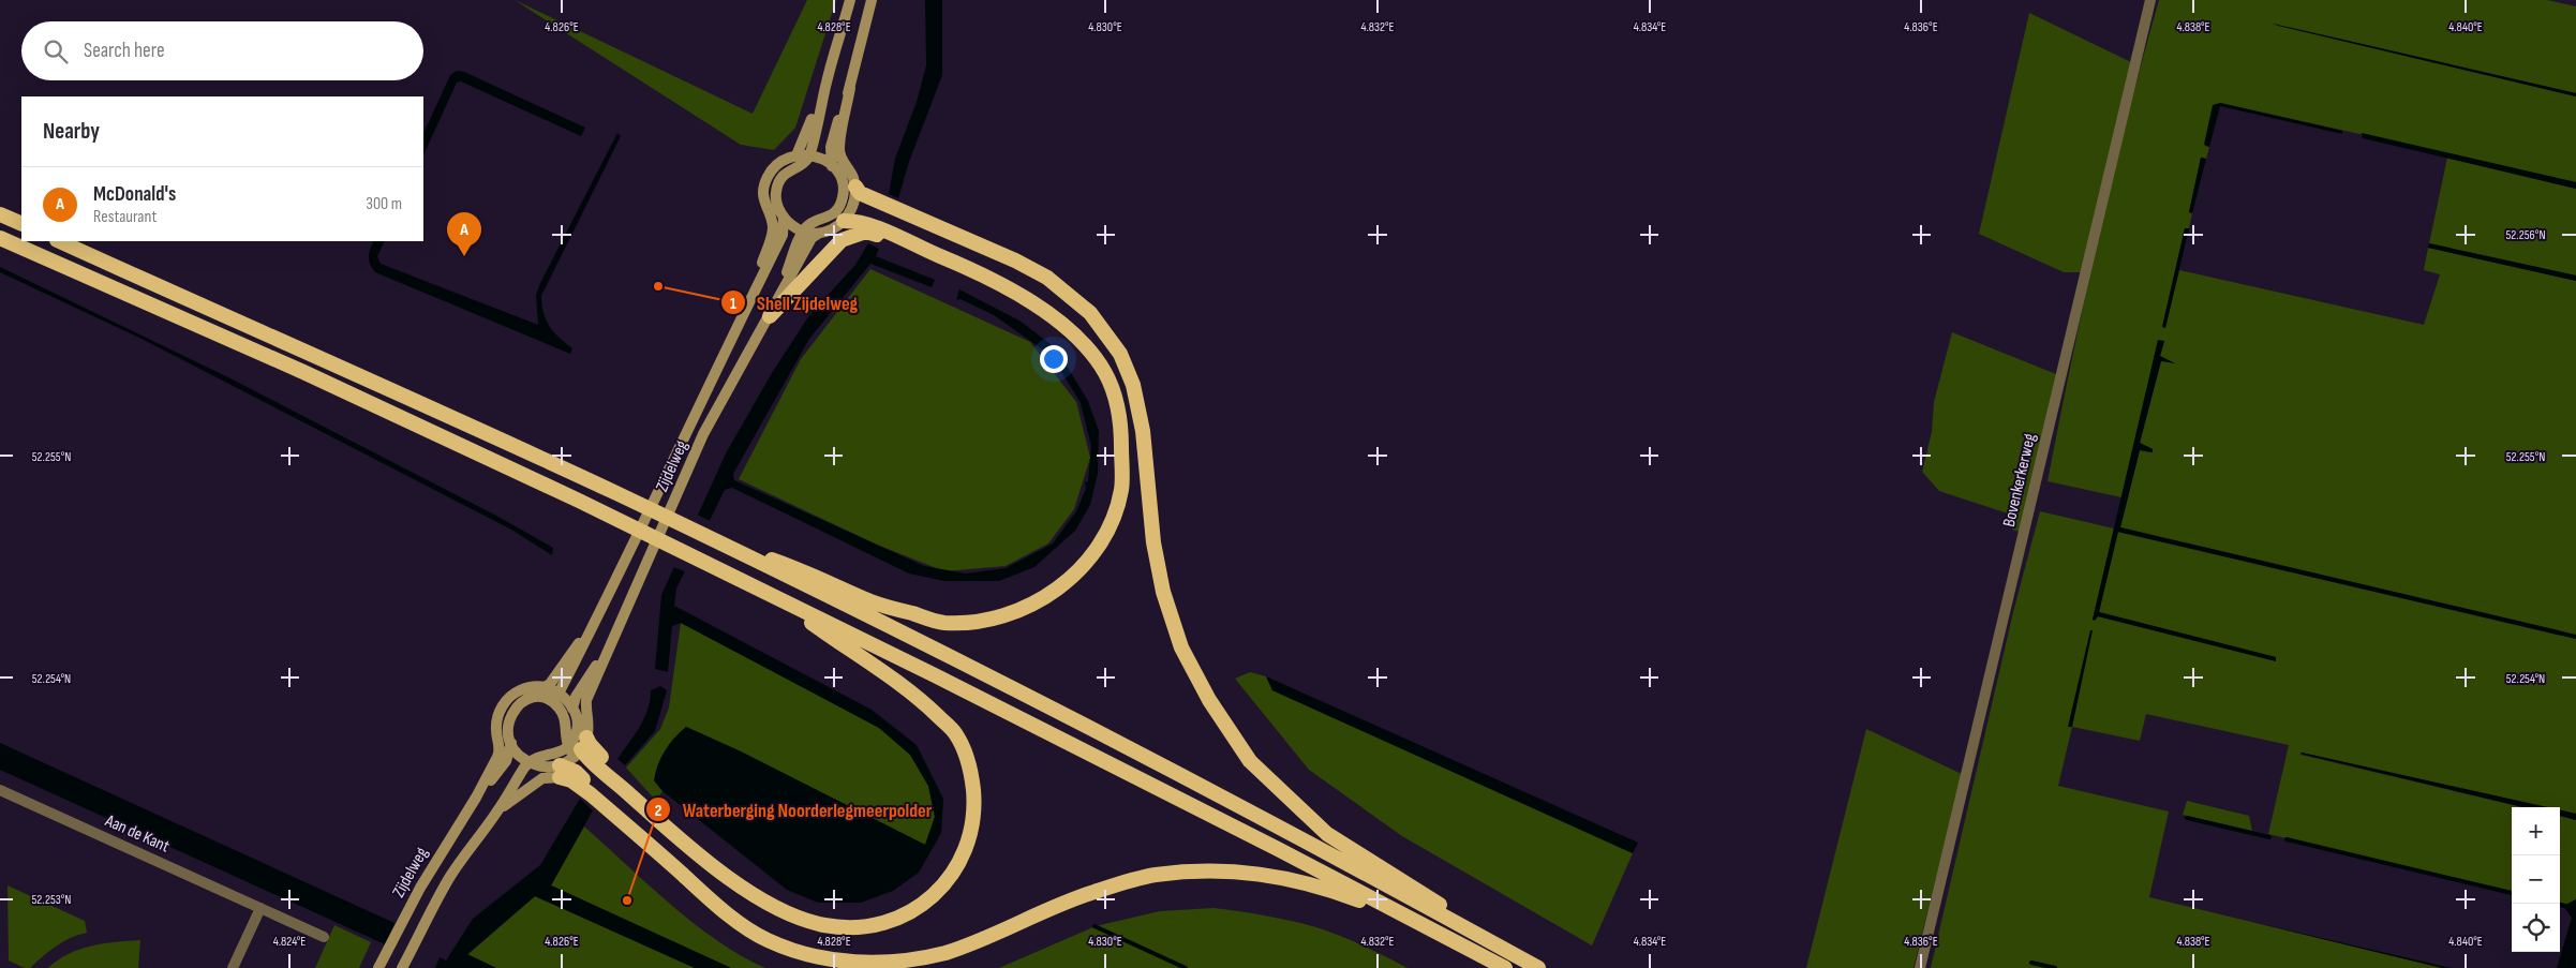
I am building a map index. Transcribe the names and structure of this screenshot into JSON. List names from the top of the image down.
{
  "streets": {
    "main road": ["Zijdelweg"],
    "street": ["Bovenkerkerweg", "Aan de Kant"]
  },
  "places": ["Shell Zijdelweg", "Waterberging Noorderlegmeerpolder"],
  "page": {
    "search": "Search here",
    "heading": "Nearby",
    "list": [
      {
        "mark": "A",
        "name": "McDonald's",
        "note": "Restaurant",
        "value": "300 m"
      }
    ],
    "pins": "A",
    "map_buttons": ["+", "−"]
  },
  "coordinates": [
    "4.826°E",
    "4.828°E",
    "4.830°E",
    "4.832°E",
    "4.834°E",
    "4.836°E",
    "4.838°E",
    "4.840°E",
    "52.256°N",
    "52.255°N",
    "52.254°N",
    "52.253°N",
    "4.824°E"
  ]
}
